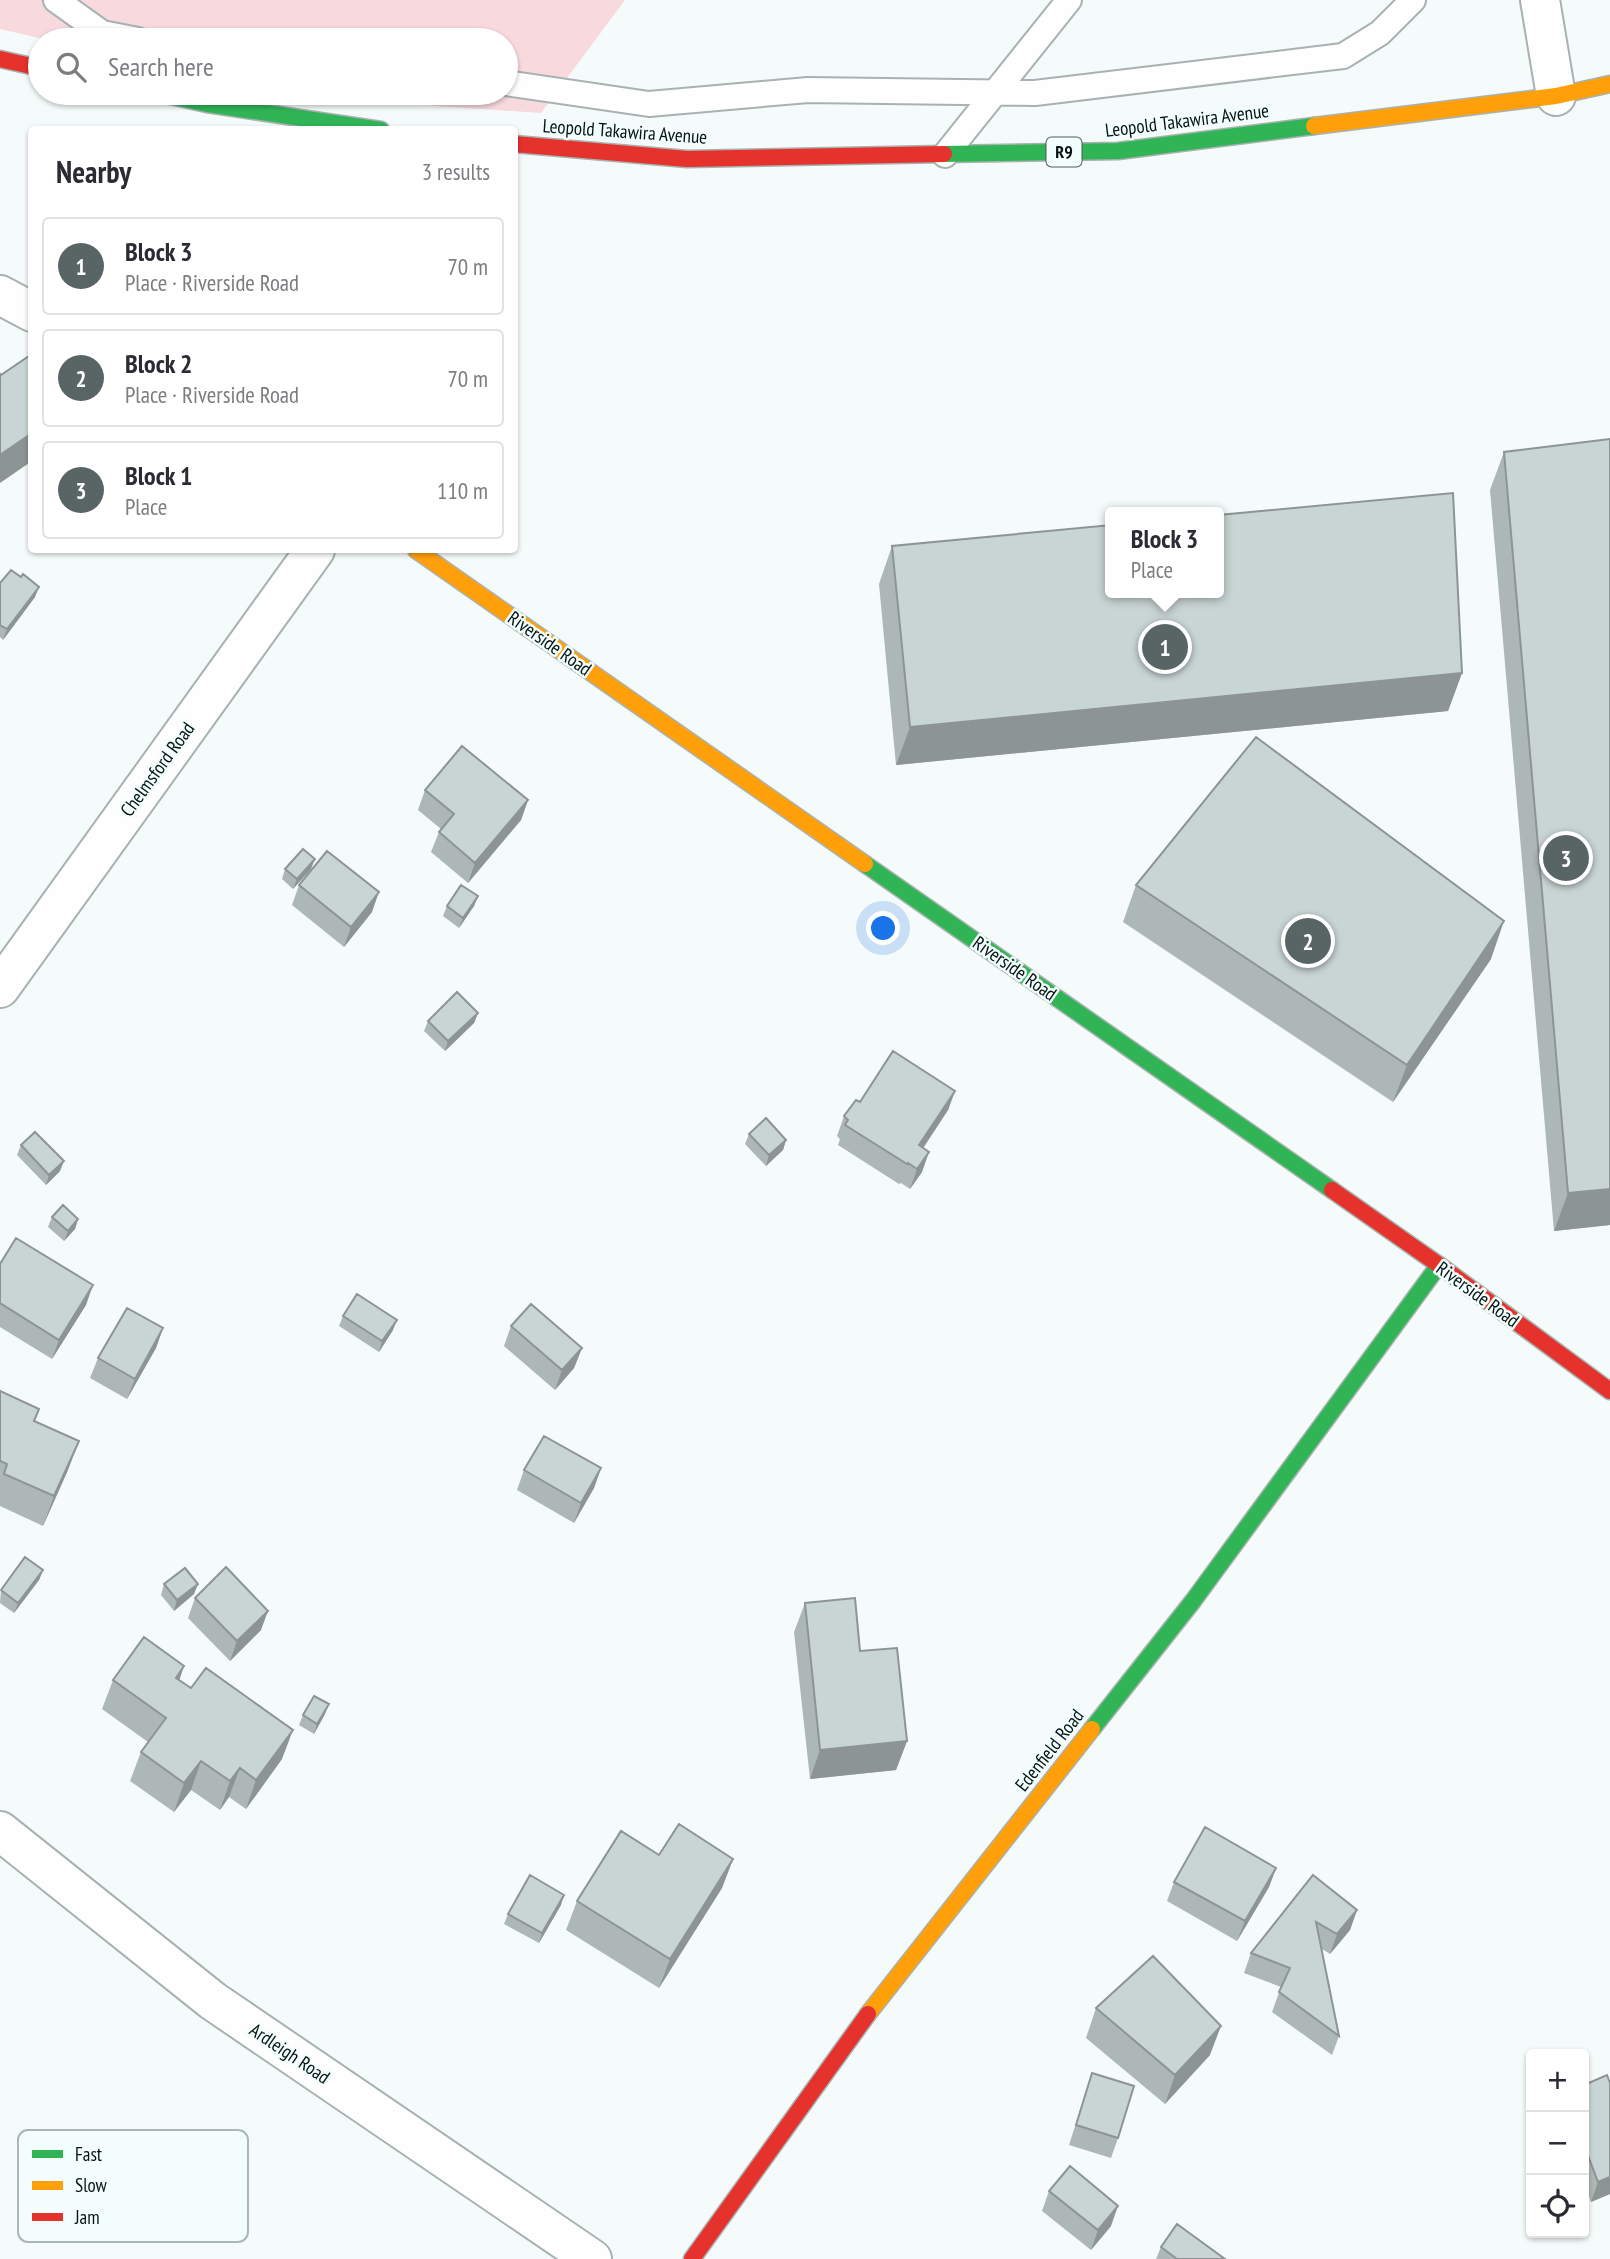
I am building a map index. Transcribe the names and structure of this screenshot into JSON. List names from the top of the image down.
{
  "streets": {
    "main road": [
      "Leopold Takawira Avenue",
      "R9",
      "Riverside Road",
      "Edenfield Road"
    ],
    "street": ["Chelmsford Road", "Ardleigh Road"]
  },
  "crossings": [
    ["Riverside Road", "Edenfield Road"]
  ],
  "legend": ["Fast", "Slow", "Jam"],
  "page": {
    "search": "Search here",
    "heading": ["Nearby", "3 results"],
    "list": [
      {
        "mark": "1",
        "name": "Block 3",
        "note": "Place · Riverside Road",
        "value": "70 m"
      },
      {
        "mark": "2",
        "name": "Block 2",
        "note": "Place · Riverside Road",
        "value": "70 m"
      },
      {
        "mark": "3",
        "name": "Block 1",
        "note": "Place",
        "value": "110 m"
      }
    ],
    "popup": ["Block 3", "Place"],
    "pins": ["1", "3", "2"],
    "map_buttons": ["+", "−"]
  }
}
